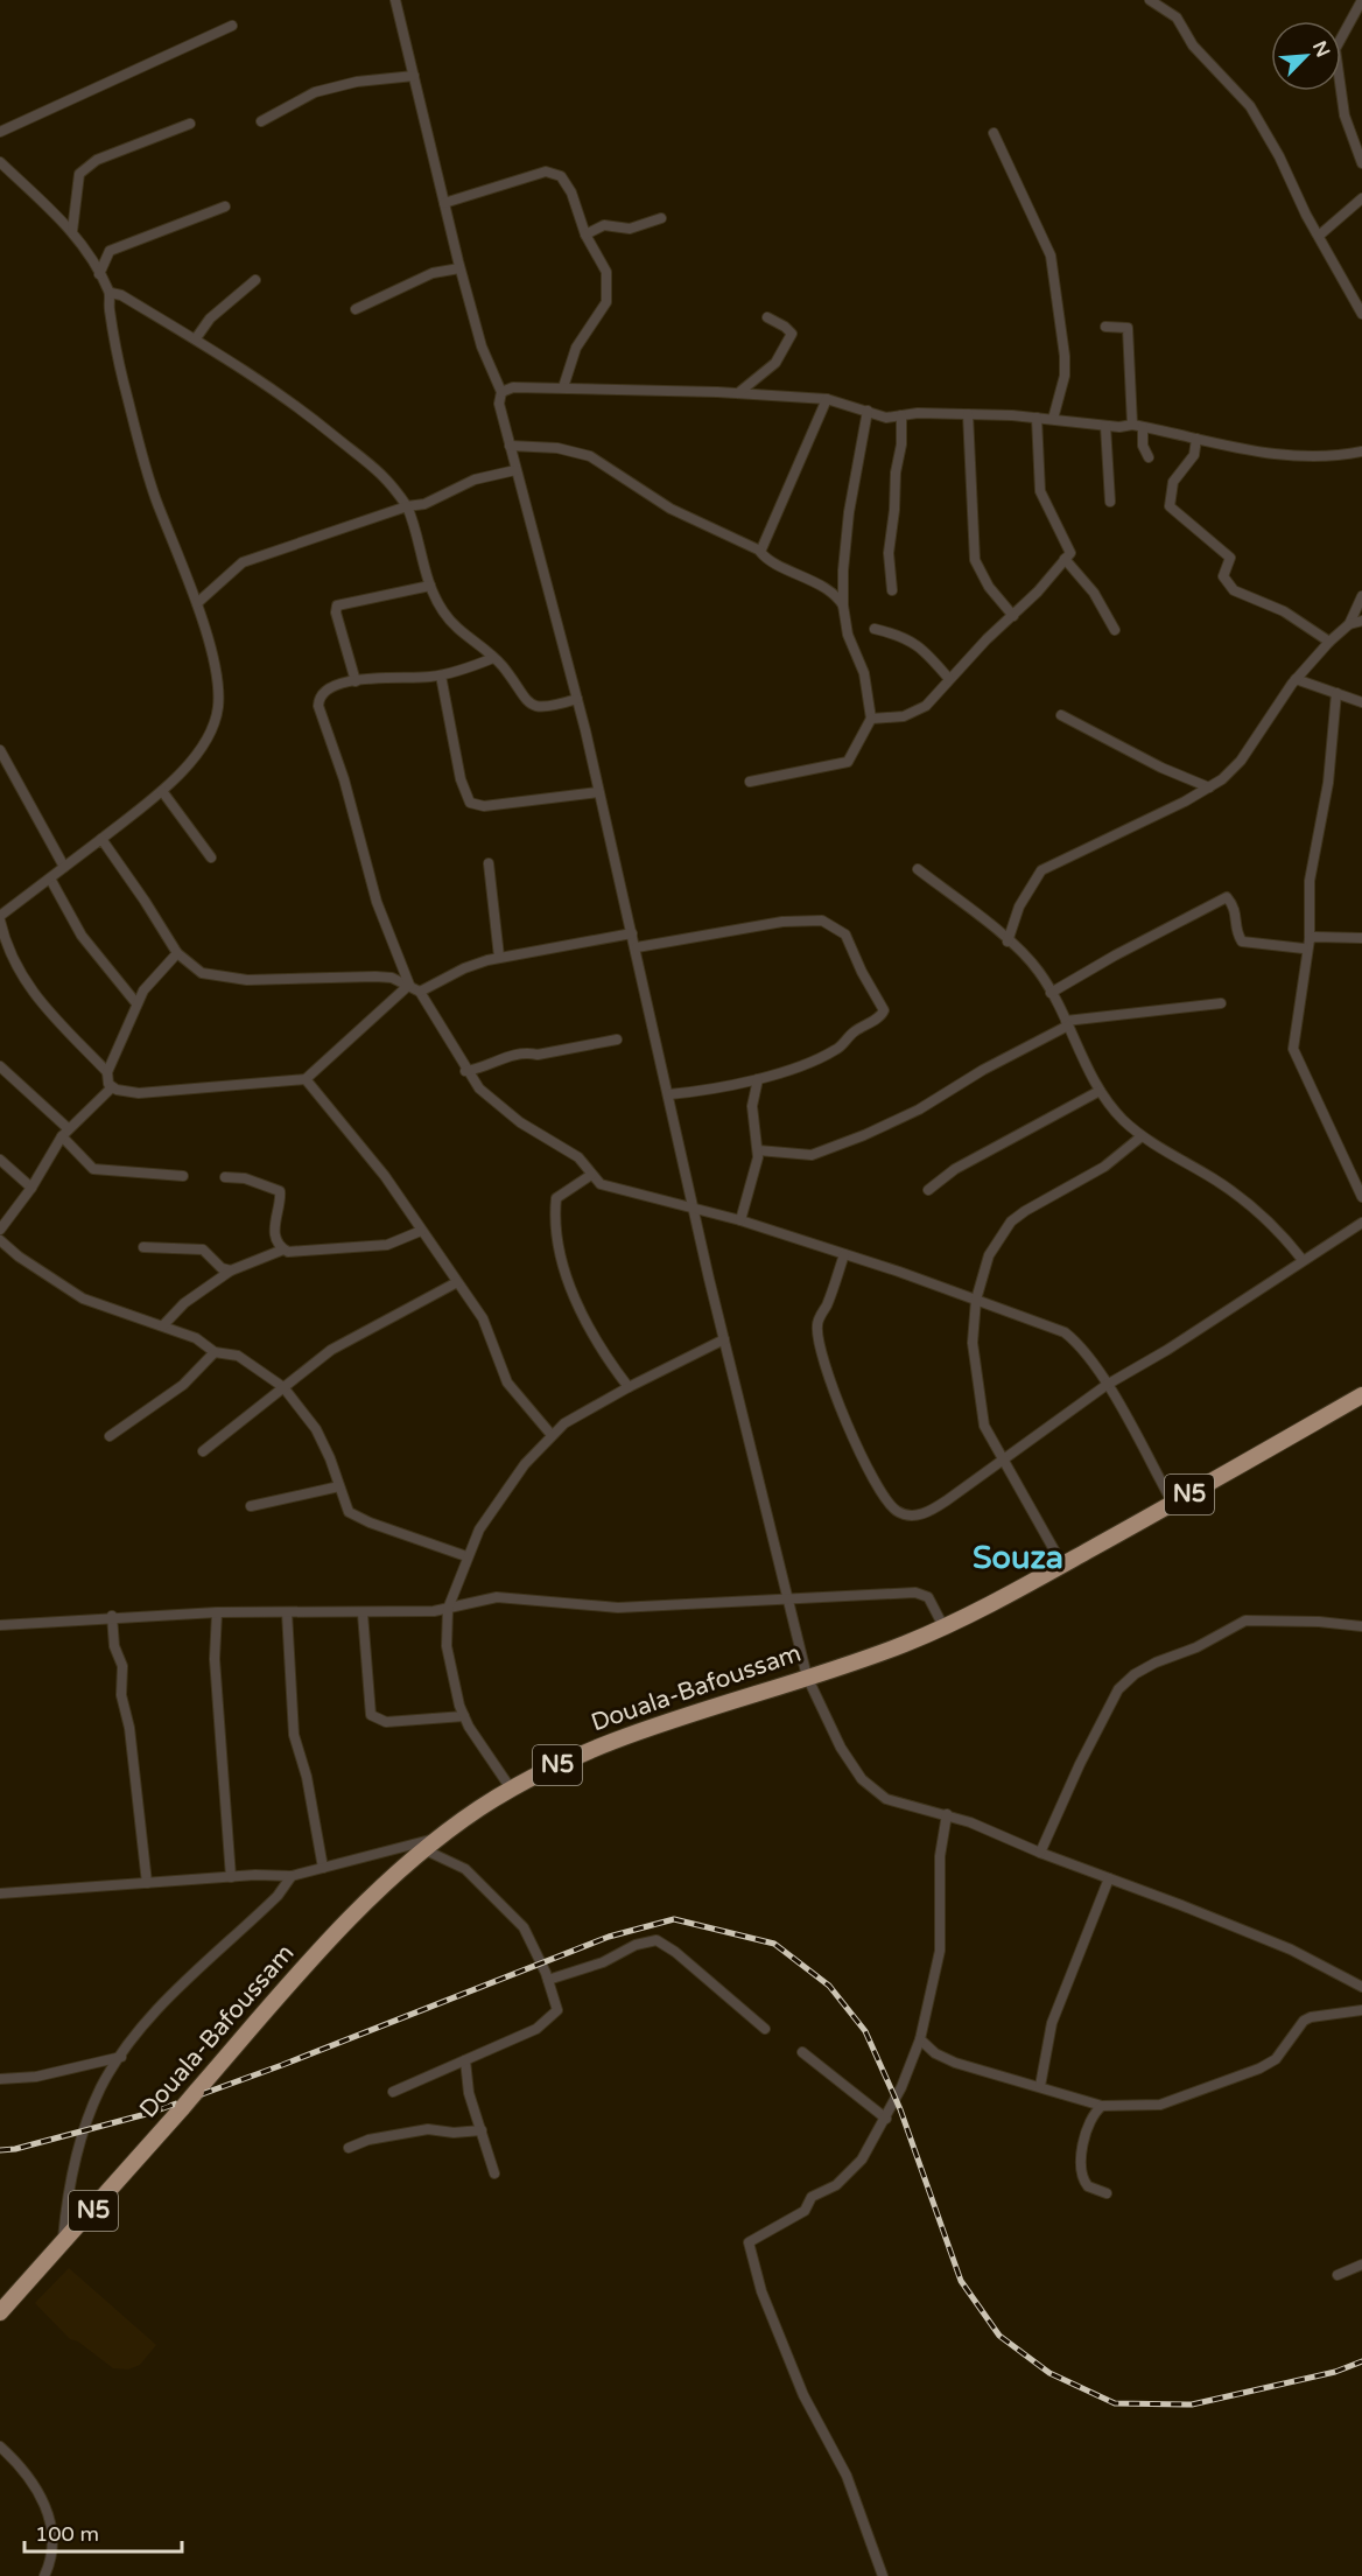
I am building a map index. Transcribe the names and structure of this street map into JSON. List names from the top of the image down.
{
  "streets": {
    "highway": ["N5", "Douala-Bafoussam"]
  },
  "districts": ["Souza"],
  "scale_bar": "100 m",
  "north": "top right"
}
